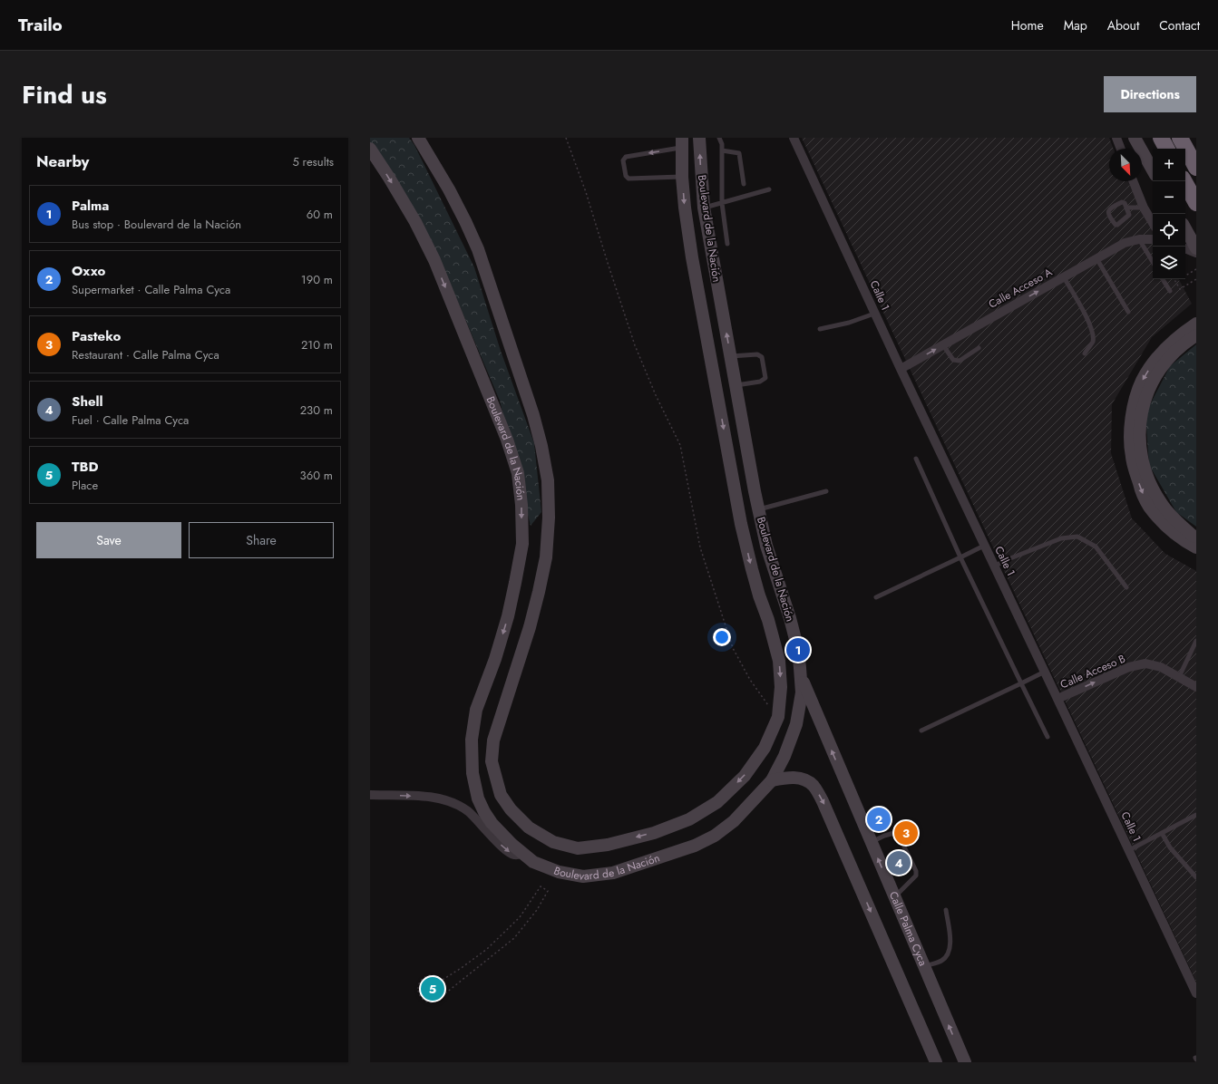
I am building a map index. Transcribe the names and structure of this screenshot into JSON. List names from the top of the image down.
{
  "streets": {
    "main road": ["Boulevard de la Nación", "Calle Palma Cyca"],
    "street": ["Calle Acceso A", "Calle 1", "Calle Acceso B"]
  },
  "crossings": [
    ["Boulevard de la Nación", "Calle Palma Cyca"],
    ["Calle Acceso A", "Calle 1"],
    ["Calle 1", "Calle Acceso B"]
  ],
  "one_way": ["Calle Acceso A", "Calle Acceso B"],
  "north": "bottom right",
  "page": {
    "header": "Trailo",
    "nav": [
      "Home",
      "Map",
      "About",
      "Contact"
    ],
    "title": "Find us",
    "buttons": [
      "Directions",
      ["Save", "Share"]
    ],
    "heading": ["Nearby", "5 results"],
    "map_buttons": ["+", "−"],
    "list": [
      {
        "mark": "1",
        "name": "Palma",
        "note": "Bus stop · Boulevard de la Nación",
        "value": "60 m"
      },
      {
        "mark": "2",
        "name": "Oxxo",
        "note": "Supermarket · Calle Palma Cyca",
        "value": "190 m"
      },
      {
        "mark": "3",
        "name": "Pasteko",
        "note": "Restaurant · Calle Palma Cyca",
        "value": "210 m"
      },
      {
        "mark": "4",
        "name": "Shell",
        "note": "Fuel · Calle Palma Cyca",
        "value": "230 m"
      },
      {
        "mark": "5",
        "name": "TBD",
        "note": "Place",
        "value": "360 m"
      }
    ],
    "pins": [
      "1",
      "2",
      "3",
      "4",
      "5"
    ]
  }
}
